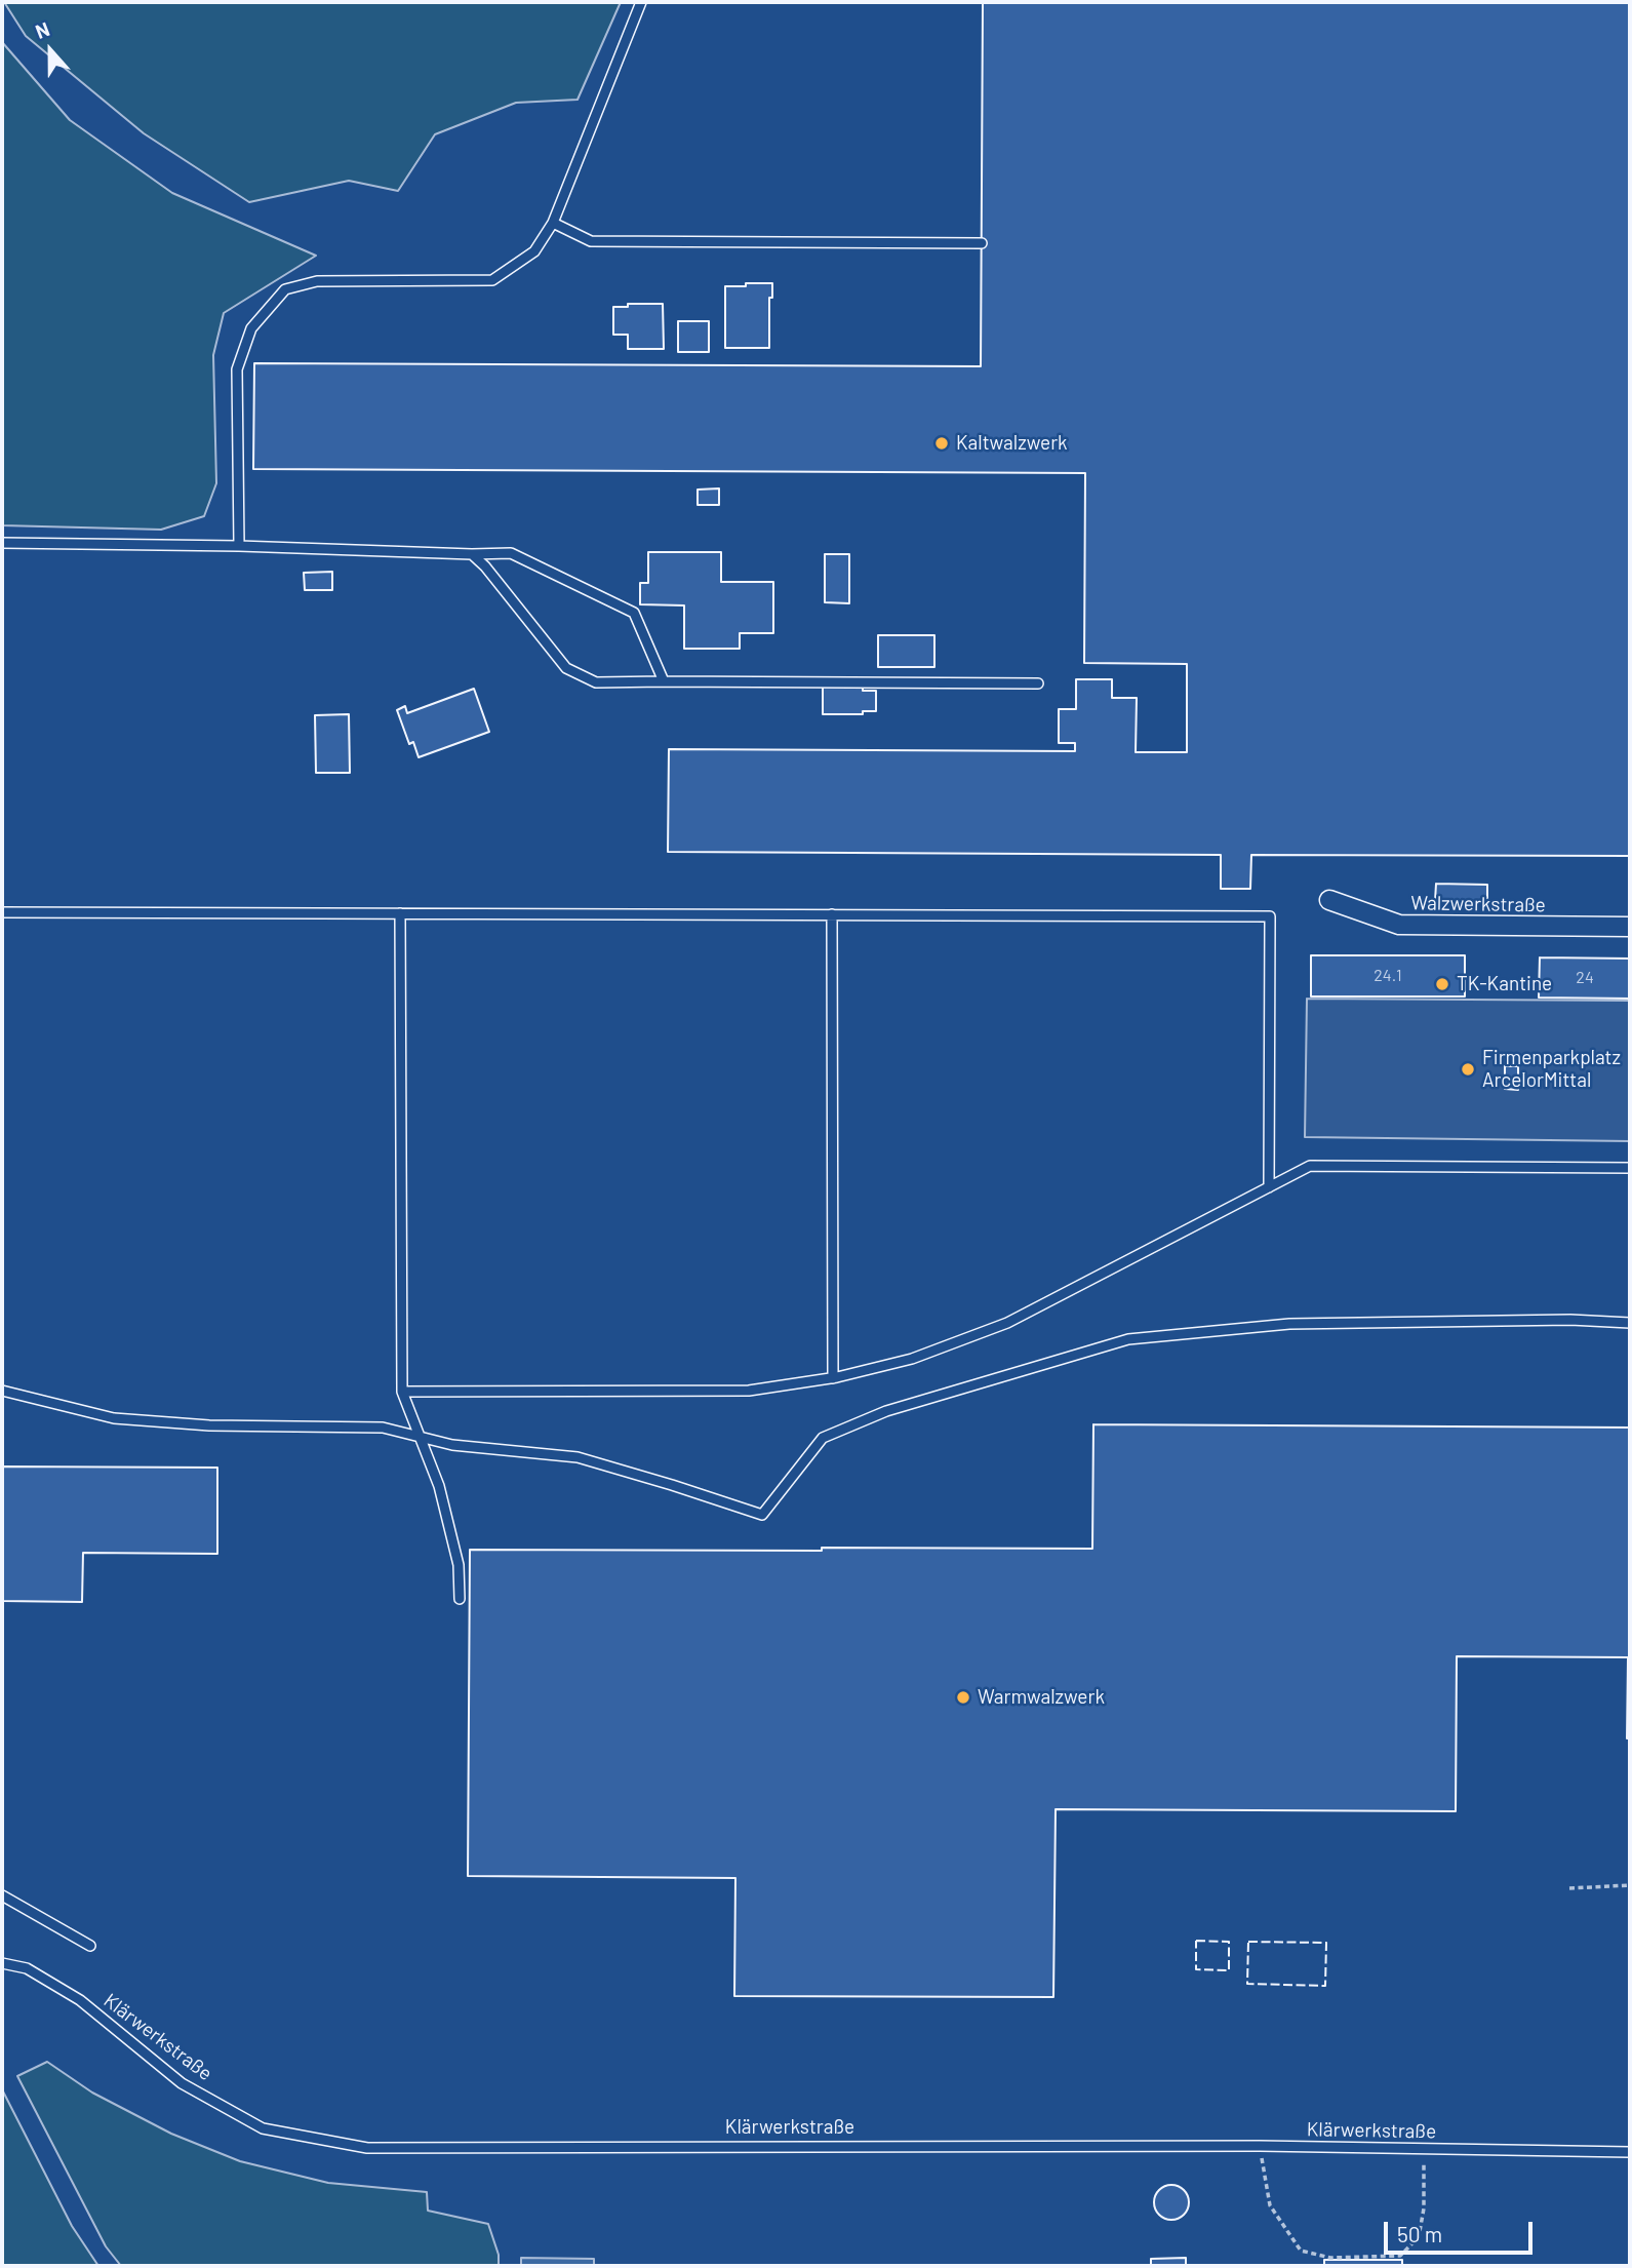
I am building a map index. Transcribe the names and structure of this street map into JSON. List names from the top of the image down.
{
  "streets": {
    "street": ["Walzwerkstraße"],
    "lane": ["Klärwerkstraße"]
  },
  "places": [
    "Kaltwalzwerk",
    "TK-Kantine",
    "Firmenparkplatz ArcelorMittal",
    "Warmwalzwerk"
  ],
  "house_numbers": ["24.1", "24"],
  "scale_bar": "50 m",
  "north": "top"
}
